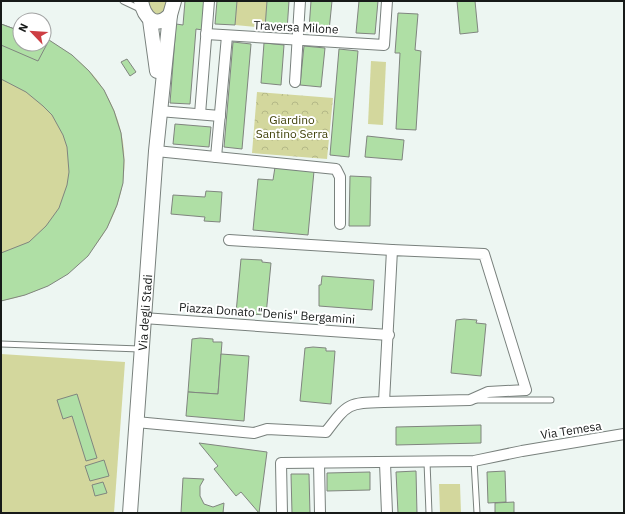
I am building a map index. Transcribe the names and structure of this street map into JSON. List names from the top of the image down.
{
  "streets": {
    "street": [
      "Traversa Milone",
      "Via degli Stadi",
      "Piazza Donato \"Denis\" Bergamini",
      "Via Temesa"
    ]
  },
  "crossings": [
    ["Via degli Stadi", "Piazza Donato \"Denis\" Bergamini"]
  ],
  "parks": ["Giardino Santino Serra"],
  "north": "top left"
}
